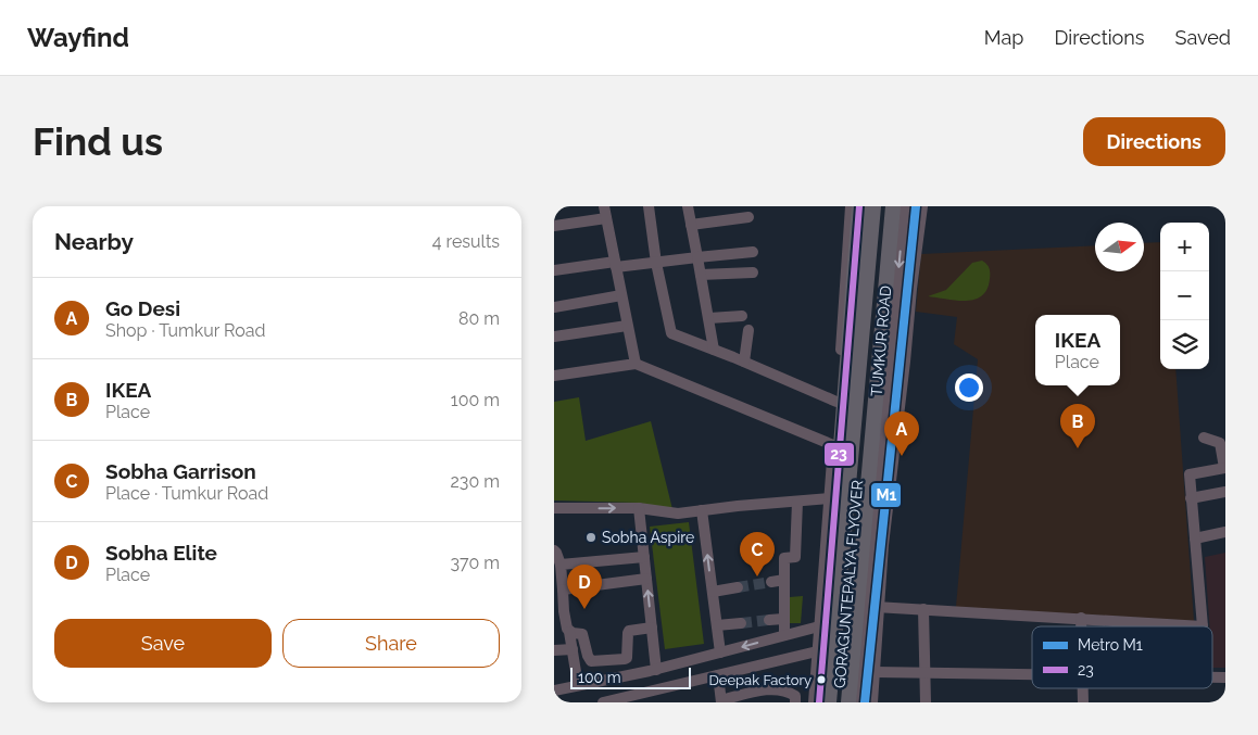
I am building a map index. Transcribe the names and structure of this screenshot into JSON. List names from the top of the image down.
{
  "streets": {
    "highway": ["TUMKUR ROAD", "GORAGUNTEPALYA FLYOVER"]
  },
  "places": ["Sobha Aspire", "Deepak Factory"],
  "lines": ["metro line M1", "transit line 23"],
  "legend": ["Metro M1", "23"],
  "scale_bar": "100 m",
  "north": "right",
  "page": {
    "header": "Wayfind",
    "nav": ["Map", "Directions", "Saved"],
    "buttons": [
      "Directions",
      ["Save", "Share"]
    ],
    "title": "Find us",
    "heading": ["Nearby", "4 results"],
    "map_buttons": ["+", "−"],
    "list": [
      {
        "mark": "A",
        "name": "Go Desi",
        "note": "Shop · Tumkur Road",
        "value": "80 m"
      },
      {
        "mark": "B",
        "name": "IKEA",
        "note": "Place",
        "value": "100 m"
      },
      {
        "mark": "C",
        "name": "Sobha Garrison",
        "note": "Place · Tumkur Road",
        "value": "230 m"
      },
      {
        "mark": "D",
        "name": "Sobha Elite",
        "note": "Place",
        "value": "370 m"
      }
    ],
    "popup": ["IKEA", "Place"],
    "pins": [
      "B",
      "A",
      "C",
      "D"
    ],
    "scale": "100 m"
  }
}
